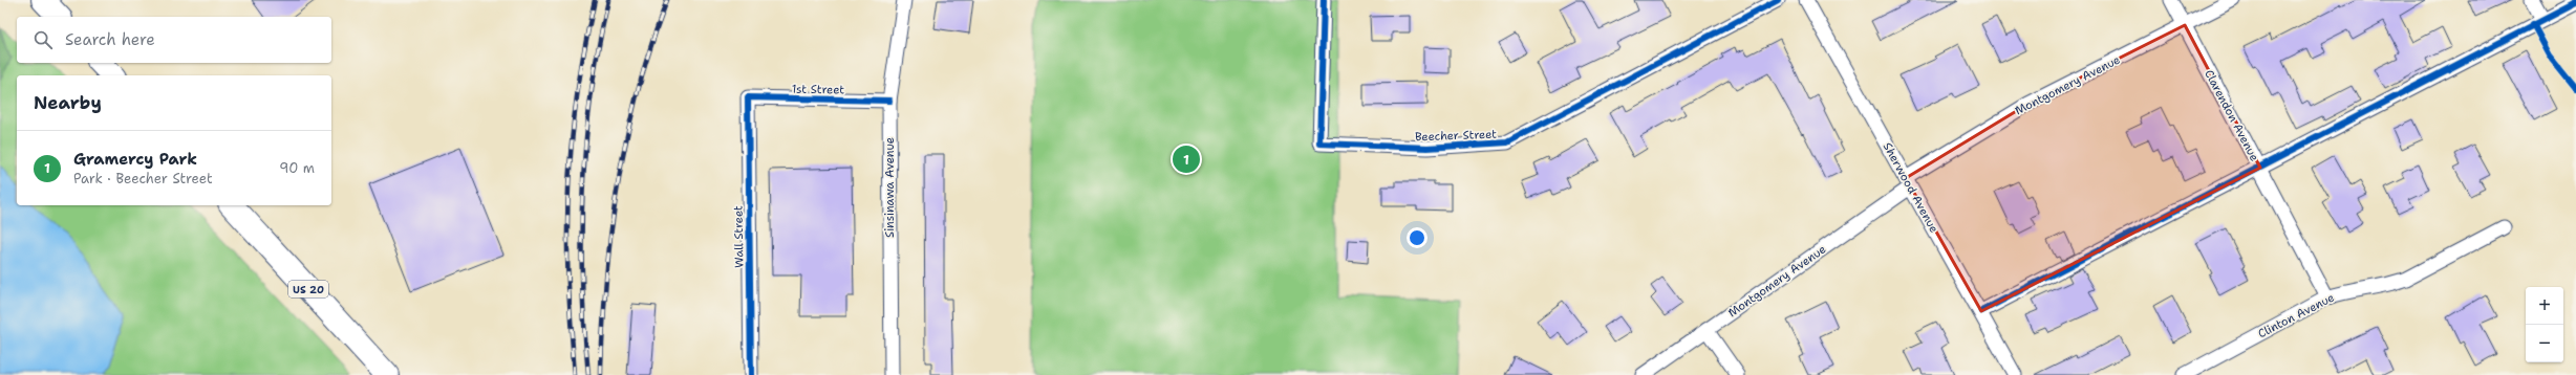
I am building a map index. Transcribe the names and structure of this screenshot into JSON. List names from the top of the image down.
{
  "streets": {
    "highway": ["US 20"],
    "street": [
      "Montgomery Avenue",
      "1st Street",
      "Clarendon Avenue",
      "Beecher Street",
      "Sinsinawa Avenue",
      "Sherwood Avenue",
      "Wall Street",
      "Clinton Avenue"
    ]
  },
  "crossings": [
    ["Montgomery Avenue", "Clarendon Avenue"],
    ["Montgomery Avenue", "Sherwood Avenue"],
    ["1st Street", "Sinsinawa Avenue"],
    ["1st Street", "Wall Street"],
    ["Clarendon Avenue", "Clinton Avenue"]
  ],
  "page": {
    "search": "Search here",
    "heading": "Nearby",
    "list": [
      {
        "mark": "1",
        "name": "Gramercy Park",
        "note": "Park · Beecher Street",
        "value": "90 m"
      }
    ],
    "pins": "1",
    "map_buttons": ["+", "−"]
  }
}
